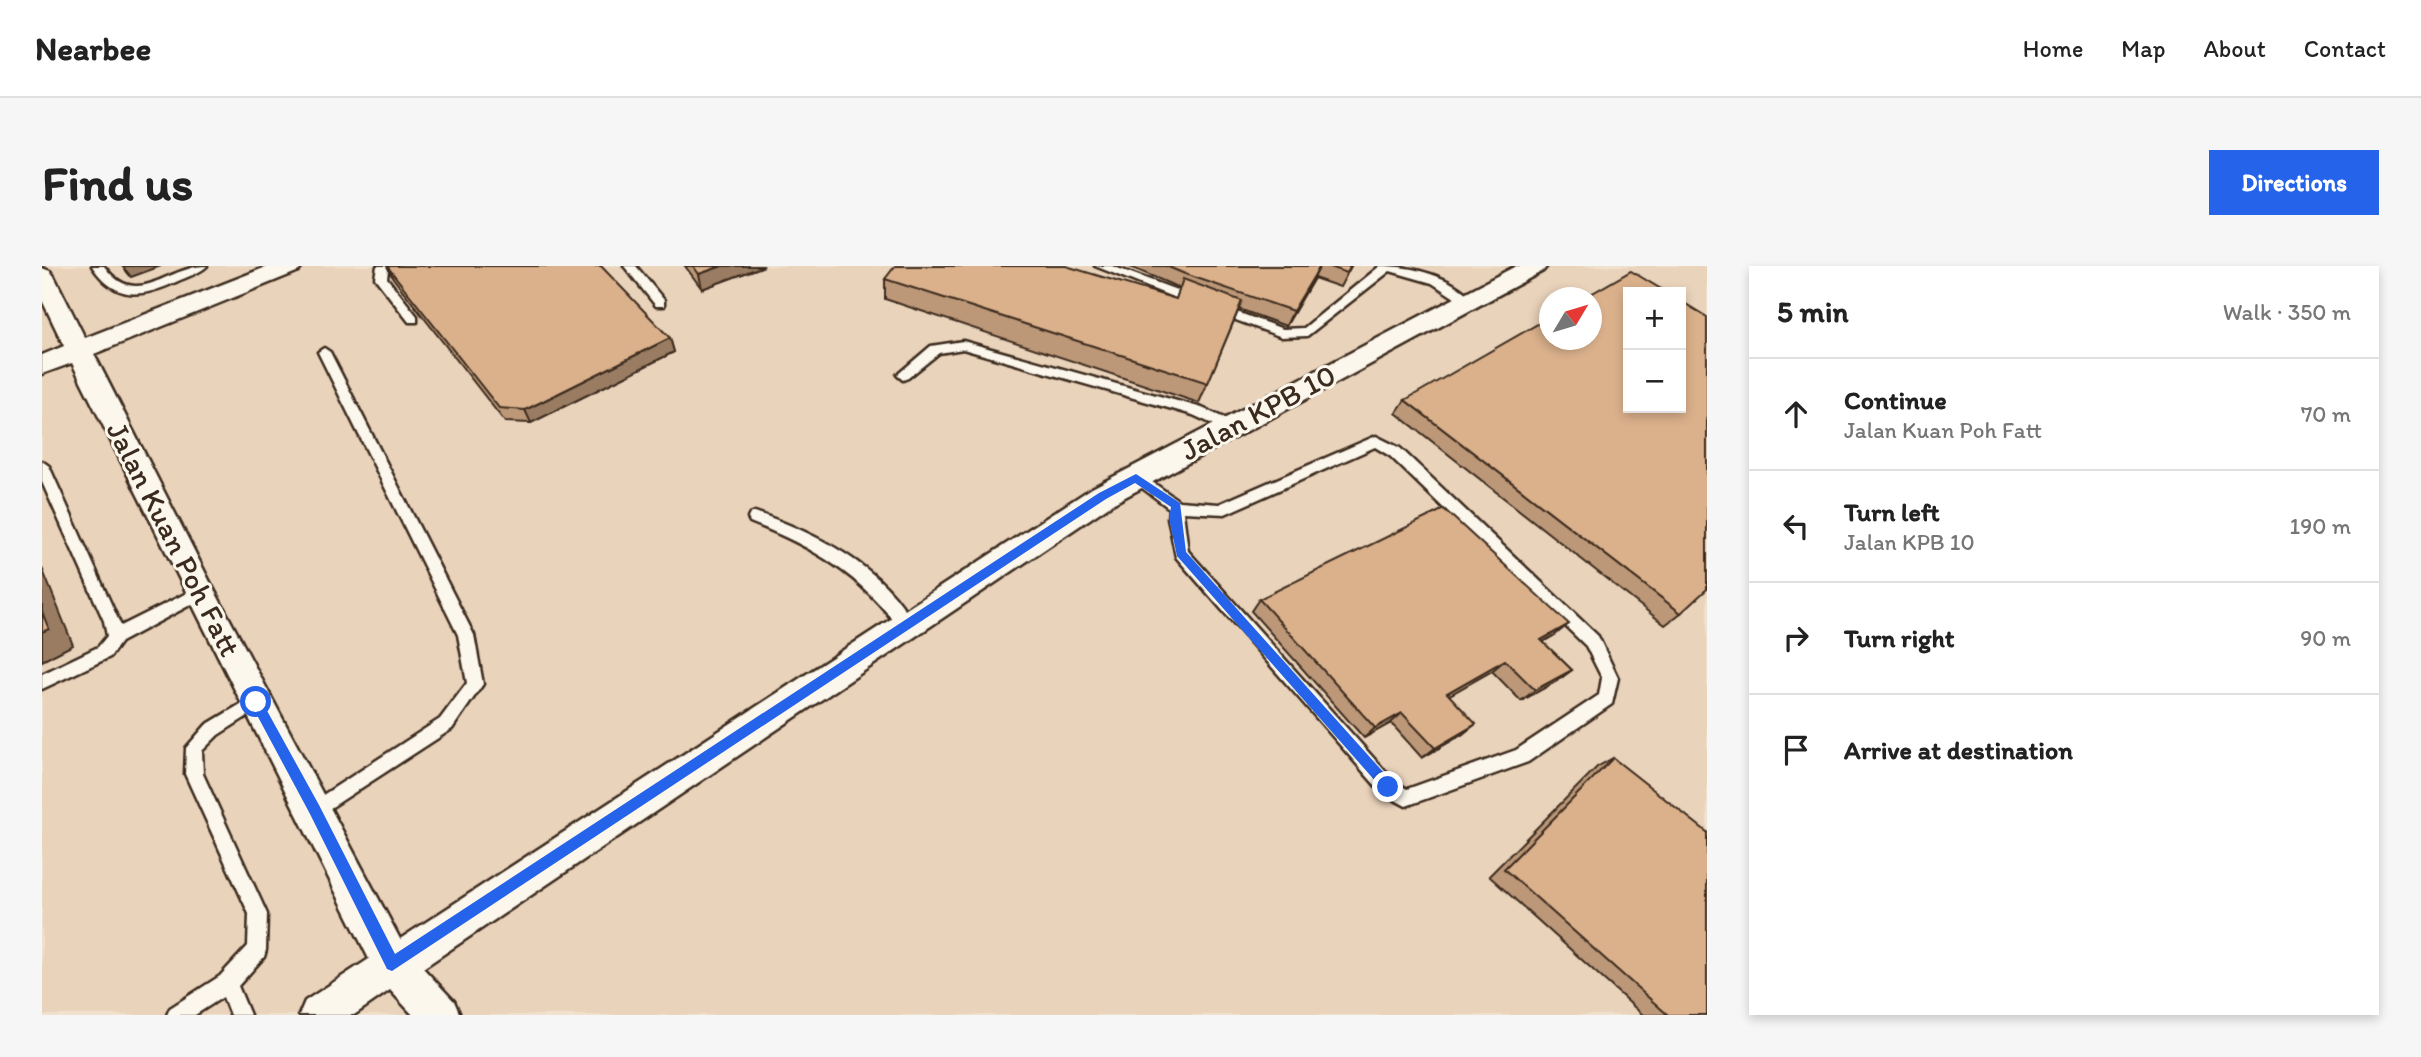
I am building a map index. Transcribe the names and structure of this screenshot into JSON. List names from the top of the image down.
{
  "streets": {
    "street": ["Jalan KPB 10", "Jalan Kuan Poh Fatt"]
  },
  "crossings": [
    ["Jalan KPB 10", "Jalan Kuan Poh Fatt"]
  ],
  "north": "top right",
  "page": {
    "header": "Nearbee",
    "nav": [
      "Home",
      "Map",
      "About",
      "Contact"
    ],
    "buttons": "Directions",
    "title": "Find us",
    "heading": ["5 min", "Walk · 350 m"],
    "map_buttons": ["+", "−"],
    "list": [
      ["Continue", "Jalan Kuan Poh Fatt", "70 m"],
      ["Turn left", "Jalan KPB 10", "190 m"],
      ["Turn right", "90 m"],
      "Arrive at destination"
    ]
  }
}
